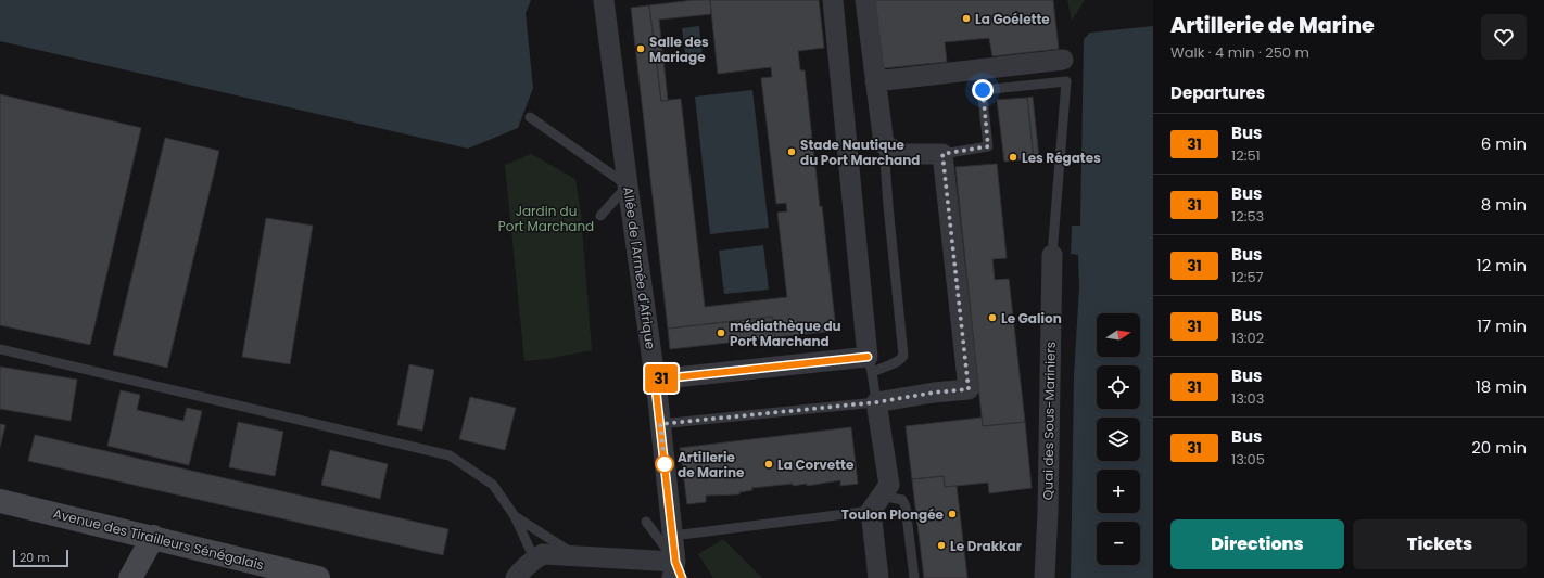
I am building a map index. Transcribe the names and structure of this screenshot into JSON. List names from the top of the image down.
{
  "streets": {
    "main road": ["Avenue des Tirailleurs Sénégalais"],
    "street": ["Allée de l'Armée d'Afrique", "Quai des Sous-Mariniers"]
  },
  "parks": ["Jardin du Port Marchand"],
  "places": [
    "La Goélette",
    "Salle des Mariage",
    "Stade Nautique du Port Marchand",
    "Les Régates",
    "Le Galion",
    "médiathèque du Port Marchand",
    "Artillerie de Marine",
    "La Corvette",
    "Toulon Plongée",
    "Le Drakkar"
  ],
  "lines": ["bus line 31"],
  "scale_bar": "20 m",
  "north": "right",
  "page": {
    "on_map": "31",
    "heading": [
      ["Artillerie de Marine", "Walk · 4 min · 250 m"],
      "Departures"
    ],
    "list": [
      {
        "mark": "31",
        "name": "Bus",
        "note": "12:51",
        "value": "6 min"
      },
      {
        "mark": "31",
        "name": "Bus",
        "note": "12:53",
        "value": "8 min"
      },
      {
        "mark": "31",
        "name": "Bus",
        "note": "12:57",
        "value": "12 min"
      },
      {
        "mark": "31",
        "name": "Bus",
        "note": "13:02",
        "value": "17 min"
      },
      {
        "mark": "31",
        "name": "Bus",
        "note": "13:03",
        "value": "18 min"
      },
      {
        "mark": "31",
        "name": "Bus",
        "note": "13:05",
        "value": "20 min"
      }
    ],
    "map_buttons": ["+", "−"],
    "buttons": ["Directions", "Tickets"],
    "scale": "20 m"
  }
}
